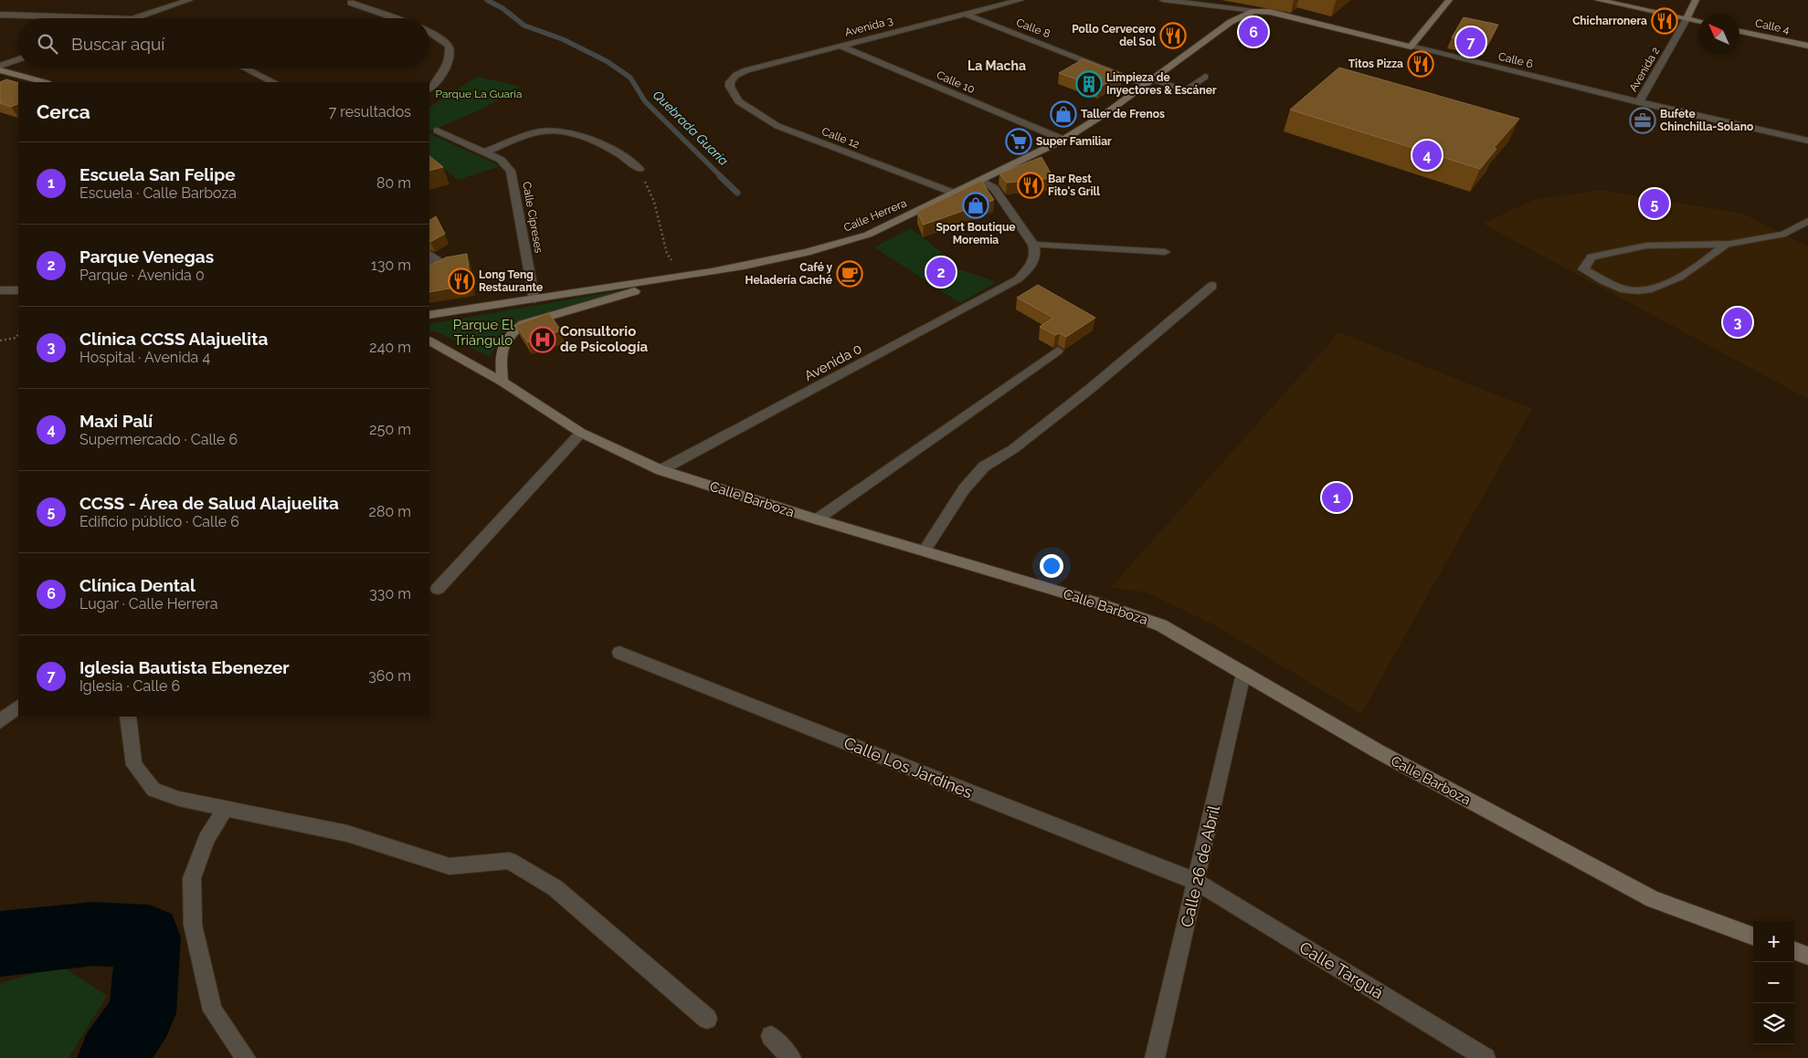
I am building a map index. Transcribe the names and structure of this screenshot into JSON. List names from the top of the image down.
{
  "streets": {
    "street": [
      "Avenida 3",
      "Calle 4",
      "Calle 8",
      "Calle 6",
      "Avenida 2",
      "Calle 10",
      "Calle 12",
      "Calle Herrera",
      "Calle Cipreses",
      "Avenida 0",
      "Calle Barboza",
      "Calle Los Jardines",
      "Calle 26 de Abril",
      "Calle Targuá"
    ]
  },
  "crossings": [
    ["Avenida 3", "Calle 8"],
    ["Avenida 3", "Calle 10"],
    ["Avenida 3", "Calle 12"],
    ["Calle 8", "Calle Herrera"],
    ["Calle 6", "Avenida 2"],
    ["Calle 6", "Calle Herrera"],
    ["Calle 10", "Calle Herrera"],
    ["Calle 12", "Calle Herrera"],
    ["Calle Herrera", "Calle Cipreses"],
    ["Avenida 0", "Calle Barboza"],
    ["Calle Barboza", "Calle 26 de Abril"],
    ["Calle Los Jardines", "Calle 26 de Abril"],
    ["Calle Los Jardines", "Calle Targuá"],
    ["Calle 26 de Abril", "Calle Targuá"]
  ],
  "districts": ["La Macha"],
  "water": ["Quebrada Guaria"],
  "parks": ["Parque La Guaria", "Parque El Triángulo"],
  "places": {
    "restaurant": [
      "Chicharronera",
      "Pollo Cervecero del Sol",
      "Titos Pizza",
      "Bar Rest Fito's Grill",
      "Long Teng Restaurante"
    ],
    "building": ["Limpieza de Inyectores & Escáner"],
    "shop": ["Taller de Frenos", "Sport Boutique Moremia"],
    "office": ["Bufete Chinchilla-Solano"],
    "supermarket": ["Super Familiar"],
    "cafe": ["Café y Heladería Caché"],
    "hospital": ["Consultorio de Psicología"]
  },
  "north": "top left",
  "page": {
    "pins": [
      "6",
      "7",
      "4",
      "5",
      "2",
      "3",
      "1"
    ],
    "search": "Buscar aquí",
    "heading": ["Cerca", "7 resultados"],
    "list": [
      {
        "mark": "1",
        "name": "Escuela San Felipe",
        "note": "Escuela · Calle Barboza",
        "value": "80 m"
      },
      {
        "mark": "2",
        "name": "Parque Venegas",
        "note": "Parque · Avenida 0",
        "value": "130 m"
      },
      {
        "mark": "3",
        "name": "Clínica CCSS Alajuelita",
        "note": "Hospital · Avenida 4",
        "value": "240 m"
      },
      {
        "mark": "4",
        "name": "Maxi Palí",
        "note": "Supermercado · Calle 6",
        "value": "250 m"
      },
      {
        "mark": "5",
        "name": "CCSS - Área de Salud Alajuelita",
        "note": "Edificio público · Calle 6",
        "value": "280 m"
      },
      {
        "mark": "6",
        "name": "Clínica Dental",
        "note": "Lugar · Calle Herrera",
        "value": "330 m"
      },
      {
        "mark": "7",
        "name": "Iglesia Bautista Ebenezer",
        "note": "Iglesia · Calle 6",
        "value": "360 m"
      }
    ],
    "map_buttons": ["+", "−"]
  }
}
